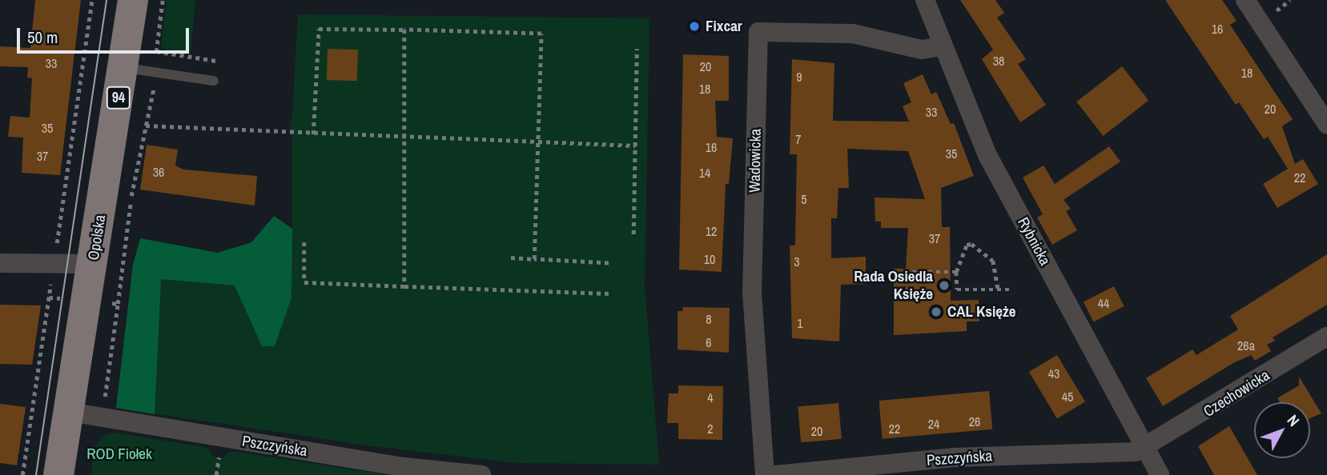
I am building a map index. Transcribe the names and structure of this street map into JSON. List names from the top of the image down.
{
  "streets": {
    "main road": ["94", "Opolska"],
    "street": [
      "Wadowicka",
      "Rybnicka",
      "Czechowicka",
      "Pszczyńska"
    ]
  },
  "crossings": [
    ["Wadowicka", "Rybnicka"],
    ["Opolska", "Pszczyńska"],
    ["Rybnicka", "Czechowicka"],
    ["Rybnicka", "Pszczyńska"],
    ["Czechowicka", "Pszczyńska"]
  ],
  "parks": ["ROD Fiołek"],
  "places": ["Fixcar", "Rada Osiedla Księże", "CAL Księże"],
  "house_numbers": [
    "16",
    "38",
    "33",
    "20",
    "18",
    "9",
    "18",
    "20",
    "33",
    "35",
    "7",
    "16",
    "35",
    "37",
    "36",
    "14",
    "22",
    "5",
    "12",
    "37",
    "10",
    "3",
    "44",
    "8",
    "1",
    "6",
    "26a",
    "43",
    "45",
    "4",
    "26",
    "24",
    "2",
    "22",
    "20"
  ],
  "scale_bar": "50 m",
  "north": "top right"
}
